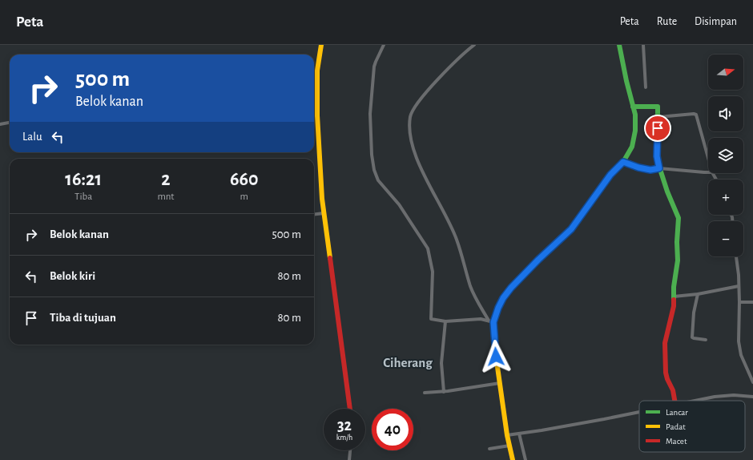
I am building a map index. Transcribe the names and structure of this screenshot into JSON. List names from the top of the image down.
{
  "districts": ["Ciherang"],
  "legend": ["Lancar", "Padat", "Macet"],
  "north": "right",
  "page": {
    "header": "Peta",
    "nav": ["Peta", "Rute", "Disimpan"],
    "map_buttons": ["+", "−"],
    "turn": ["500 m", "Belok kanan"],
    "then": "Lalu",
    "eta": [
      "16:21",
      "Tiba",
      "2",
      "mnt",
      "660",
      "m"
    ],
    "list": [
      {
        "name": "Belok kanan",
        "value": "500 m"
      },
      {
        "name": "Belok kiri",
        "value": "80 m"
      },
      {
        "name": "Tiba di tujuan",
        "value": "80 m"
      }
    ],
    "speed": "32 km/h",
    "limit": "40"
  }
}
